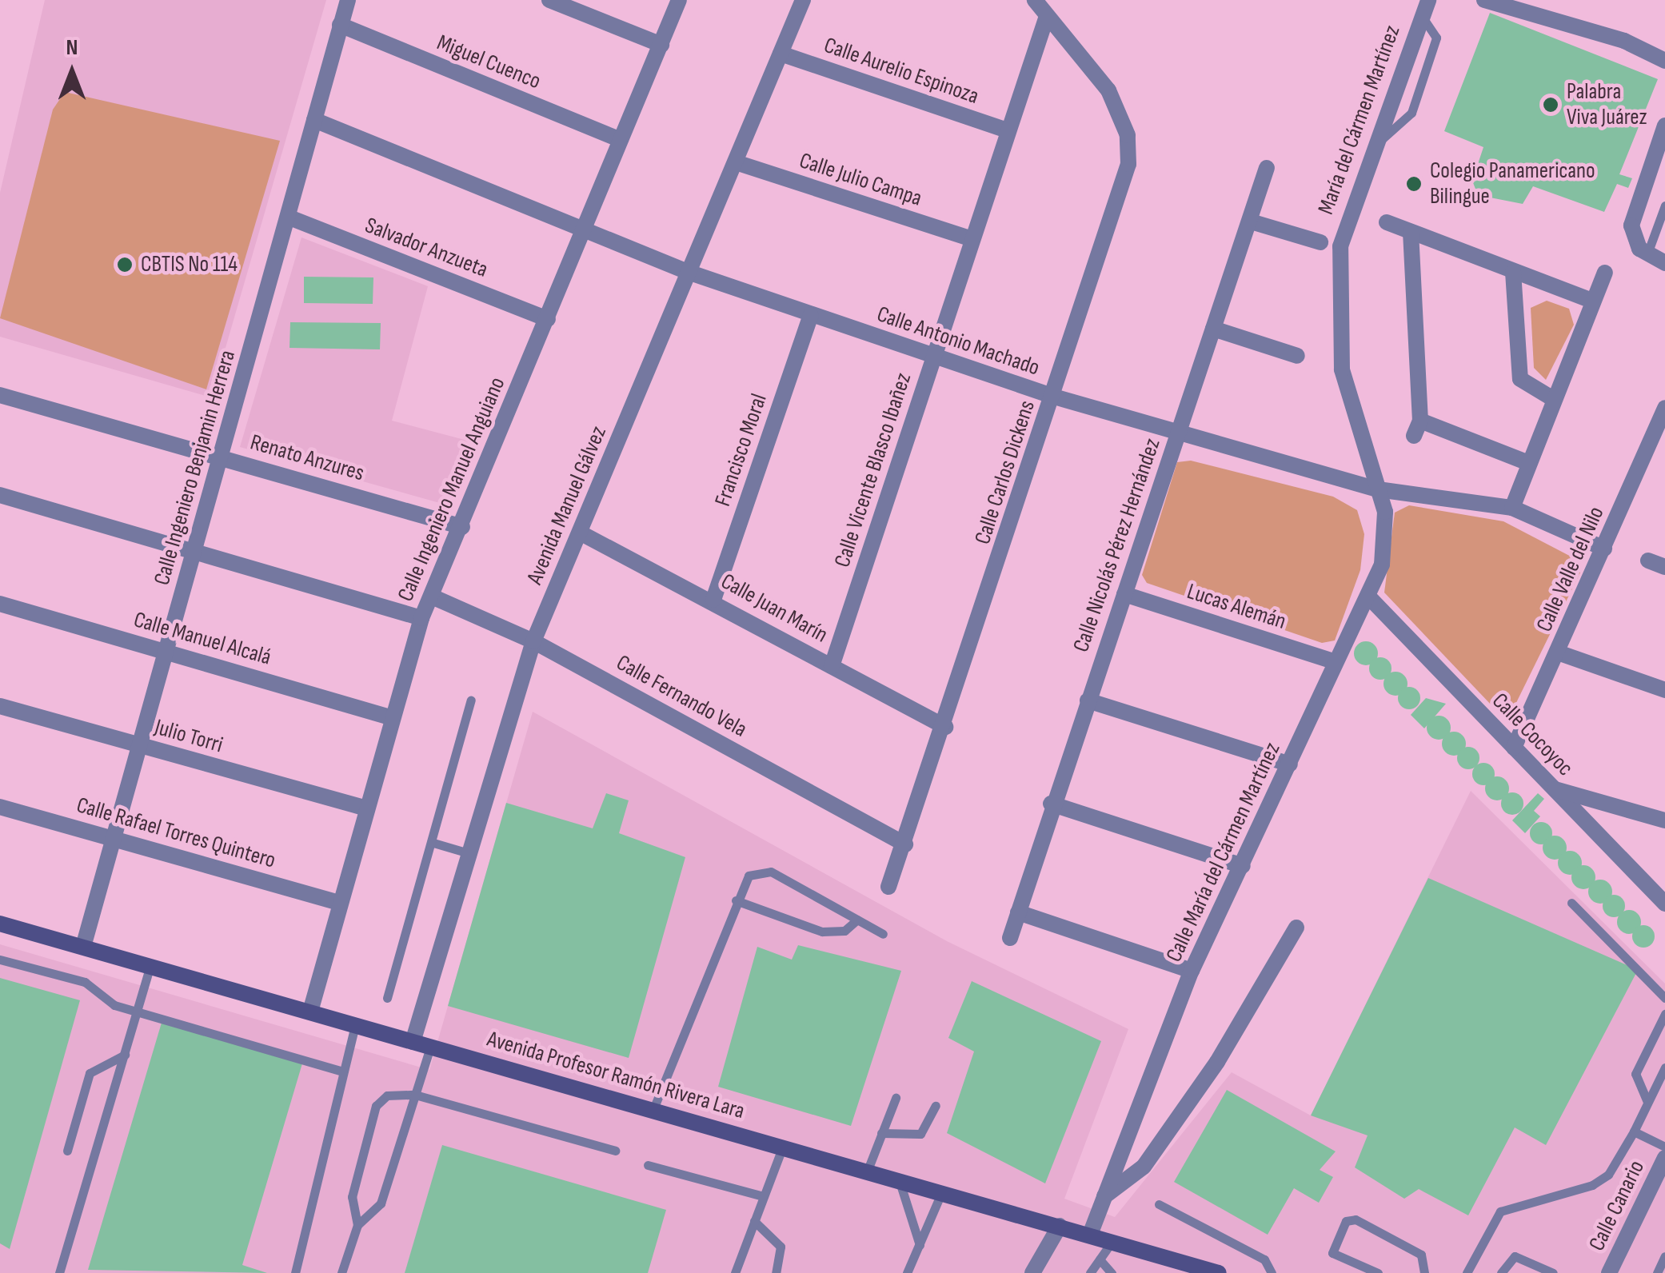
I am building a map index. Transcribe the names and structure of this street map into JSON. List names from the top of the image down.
{
  "streets": {
    "main road": ["Avenida Profesor Ramón Rivera Lara"],
    "street": [
      "Miguel Cuenco",
      "Calle Aurelio Espinoza",
      "María del Cármen Martínez",
      "Calle Julio Campa",
      "Salvador Anzueta",
      "Calle Antonio Machado",
      "Francisco Moral",
      "Renato Anzures",
      "Calle Ingeniero Benjamin Herrera",
      "Calle Vicente Blasco Ibañez",
      "Calle Carlos Dickens",
      "Calle Ingeniero Manuel Anguiano",
      "Avenida Manuel Gálvez",
      "Calle Nicolás Pérez Hernández",
      "Calle Valle del Nilo",
      "Lucas Alemán",
      "Calle Juan Marín",
      "Calle Manuel Alcalá",
      "Calle Fernando Vela",
      "Calle Cocoyoc",
      "Julio Torri",
      "Calle Rafael Torres Quintero",
      "Calle María del Cármen Martínez",
      "Calle Canario"
    ]
  },
  "crossings": [
    ["Miguel Cuenco", "Calle Ingeniero Benjamin Herrera"],
    ["Miguel Cuenco", "Calle Ingeniero Manuel Anguiano"],
    ["Calle Aurelio Espinoza", "Calle Vicente Blasco Ibañez"],
    ["Calle Aurelio Espinoza", "Avenida Manuel Gálvez"],
    ["María del Cármen Martínez", "Calle Antonio Machado"],
    ["María del Cármen Martínez", "Calle María del Cármen Martínez"],
    ["Calle Julio Campa", "Calle Vicente Blasco Ibañez"],
    ["Calle Julio Campa", "Avenida Manuel Gálvez"],
    ["Salvador Anzueta", "Calle Ingeniero Benjamin Herrera"],
    ["Salvador Anzueta", "Calle Ingeniero Manuel Anguiano"],
    ["Calle Antonio Machado", "Francisco Moral"],
    ["Calle Antonio Machado", "Calle Ingeniero Benjamin Herrera"],
    ["Calle Antonio Machado", "Calle Vicente Blasco Ibañez"],
    ["Calle Antonio Machado", "Calle Carlos Dickens"],
    ["Calle Antonio Machado", "Calle Ingeniero Manuel Anguiano"],
    ["Calle Antonio Machado", "Avenida Manuel Gálvez"],
    ["Calle Antonio Machado", "Calle Nicolás Pérez Hernández"],
    ["Calle Antonio Machado", "Calle Valle del Nilo"],
    ["Calle Antonio Machado", "Calle María del Cármen Martínez"],
    ["Francisco Moral", "Calle Juan Marín"],
    ["Renato Anzures", "Calle Ingeniero Benjamin Herrera"],
    ["Renato Anzures", "Calle Ingeniero Manuel Anguiano"],
    ["Calle Ingeniero Benjamin Herrera", "Calle Manuel Alcalá"],
    ["Calle Ingeniero Benjamin Herrera", "Julio Torri"],
    ["Calle Ingeniero Benjamin Herrera", "Calle Rafael Torres Quintero"],
    ["Calle Ingeniero Benjamin Herrera", "Avenida Profesor Ramón Rivera Lara"],
    ["Calle Vicente Blasco Ibañez", "Calle Carlos Dickens"],
    ["Calle Vicente Blasco Ibañez", "Calle Juan Marín"],
    ["Calle Carlos Dickens", "Calle Juan Marín"],
    ["Calle Carlos Dickens", "Calle Fernando Vela"],
    ["Calle Ingeniero Manuel Anguiano", "Calle Manuel Alcalá"],
    ["Calle Ingeniero Manuel Anguiano", "Calle Fernando Vela"],
    ["Calle Ingeniero Manuel Anguiano", "Julio Torri"],
    ["Calle Ingeniero Manuel Anguiano", "Calle Rafael Torres Quintero"],
    ["Calle Ingeniero Manuel Anguiano", "Avenida Profesor Ramón Rivera Lara"],
    ["Avenida Manuel Gálvez", "Calle Juan Marín"],
    ["Avenida Manuel Gálvez", "Calle Fernando Vela"],
    ["Avenida Manuel Gálvez", "Avenida Profesor Ramón Rivera Lara"],
    ["Calle Nicolás Pérez Hernández", "Lucas Alemán"],
    ["Calle Valle del Nilo", "Calle Cocoyoc"],
    ["Lucas Alemán", "Calle María del Cármen Martínez"],
    ["Calle Cocoyoc", "Calle María del Cármen Martínez"],
    ["Calle María del Cármen Martínez", "Avenida Profesor Ramón Rivera Lara"]
  ],
  "places": ["Palabra Viva Juárez", "Colegio Panamericano Bilingue", "CBTIS No 114"],
  "north": "top"
}
